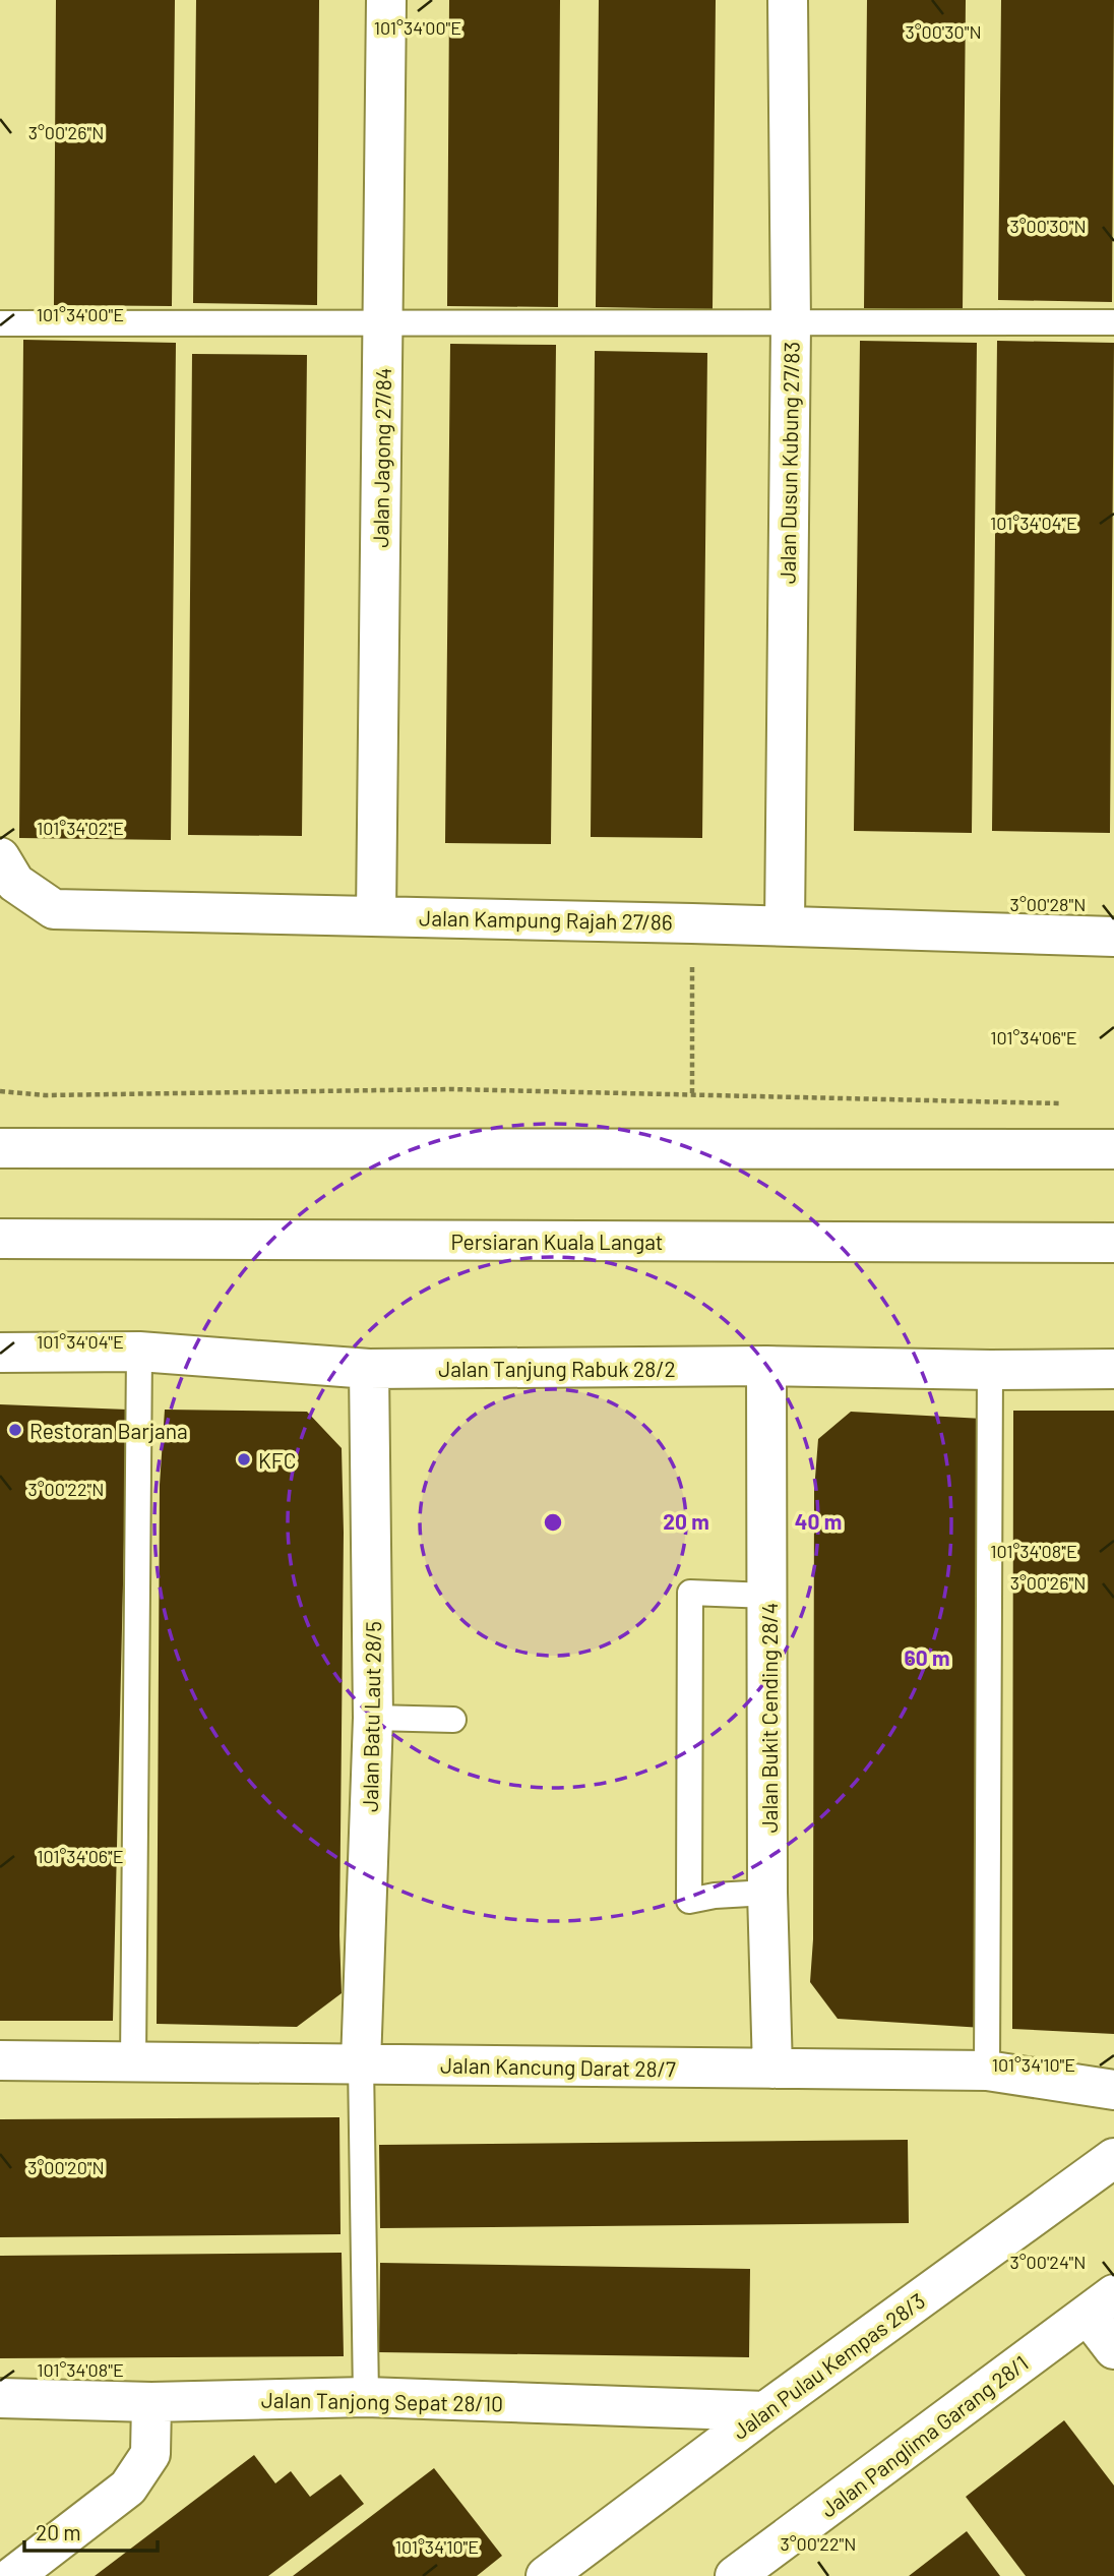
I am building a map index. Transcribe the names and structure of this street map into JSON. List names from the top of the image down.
{
  "streets": {
    "street": [
      "Jalan Jagong 27/84",
      "Jalan Dusun Kubung 27/83",
      "Jalan Kampung Rajah 27/86",
      "Persiaran Kuala Langat",
      "Jalan Tanjung Rabuk 28/2",
      "Jalan Batu Laut 28/5",
      "Jalan Bukit Cending 28/4",
      "Jalan Kancung Darat 28/7",
      "Jalan Pulau Kempas 28/3",
      "Jalan Tanjong Sepat 28/10",
      "Jalan Panglima Garang 28/1"
    ]
  },
  "crossings": [
    ["Jalan Jagong 27/84", "Jalan Kampung Rajah 27/86"],
    ["Jalan Dusun Kubung 27/83", "Jalan Kampung Rajah 27/86"],
    ["Jalan Tanjung Rabuk 28/2", "Jalan Batu Laut 28/5"],
    ["Jalan Tanjung Rabuk 28/2", "Jalan Bukit Cending 28/4"],
    ["Jalan Batu Laut 28/5", "Jalan Kancung Darat 28/7"],
    ["Jalan Bukit Cending 28/4", "Jalan Kancung Darat 28/7"],
    ["Jalan Pulau Kempas 28/3", "Jalan Tanjong Sepat 28/10"]
  ],
  "places": ["Restoran Barjana", "KFC"],
  "scale_bar": "20 m",
  "coordinates": [
    "101°34'00\"E",
    "3°00'30\"N",
    "3°00'26\"N",
    "101°34'04\"E",
    "101°34'02\"E",
    "3°00'28\"N",
    "101°34'06\"E",
    "3°00'22\"N",
    "101°34'08\"E",
    "101°34'10\"E",
    "3°00'20\"N",
    "3°00'24\"N"
  ],
  "rings": ["20 m", "40 m", "60 m"]
}
